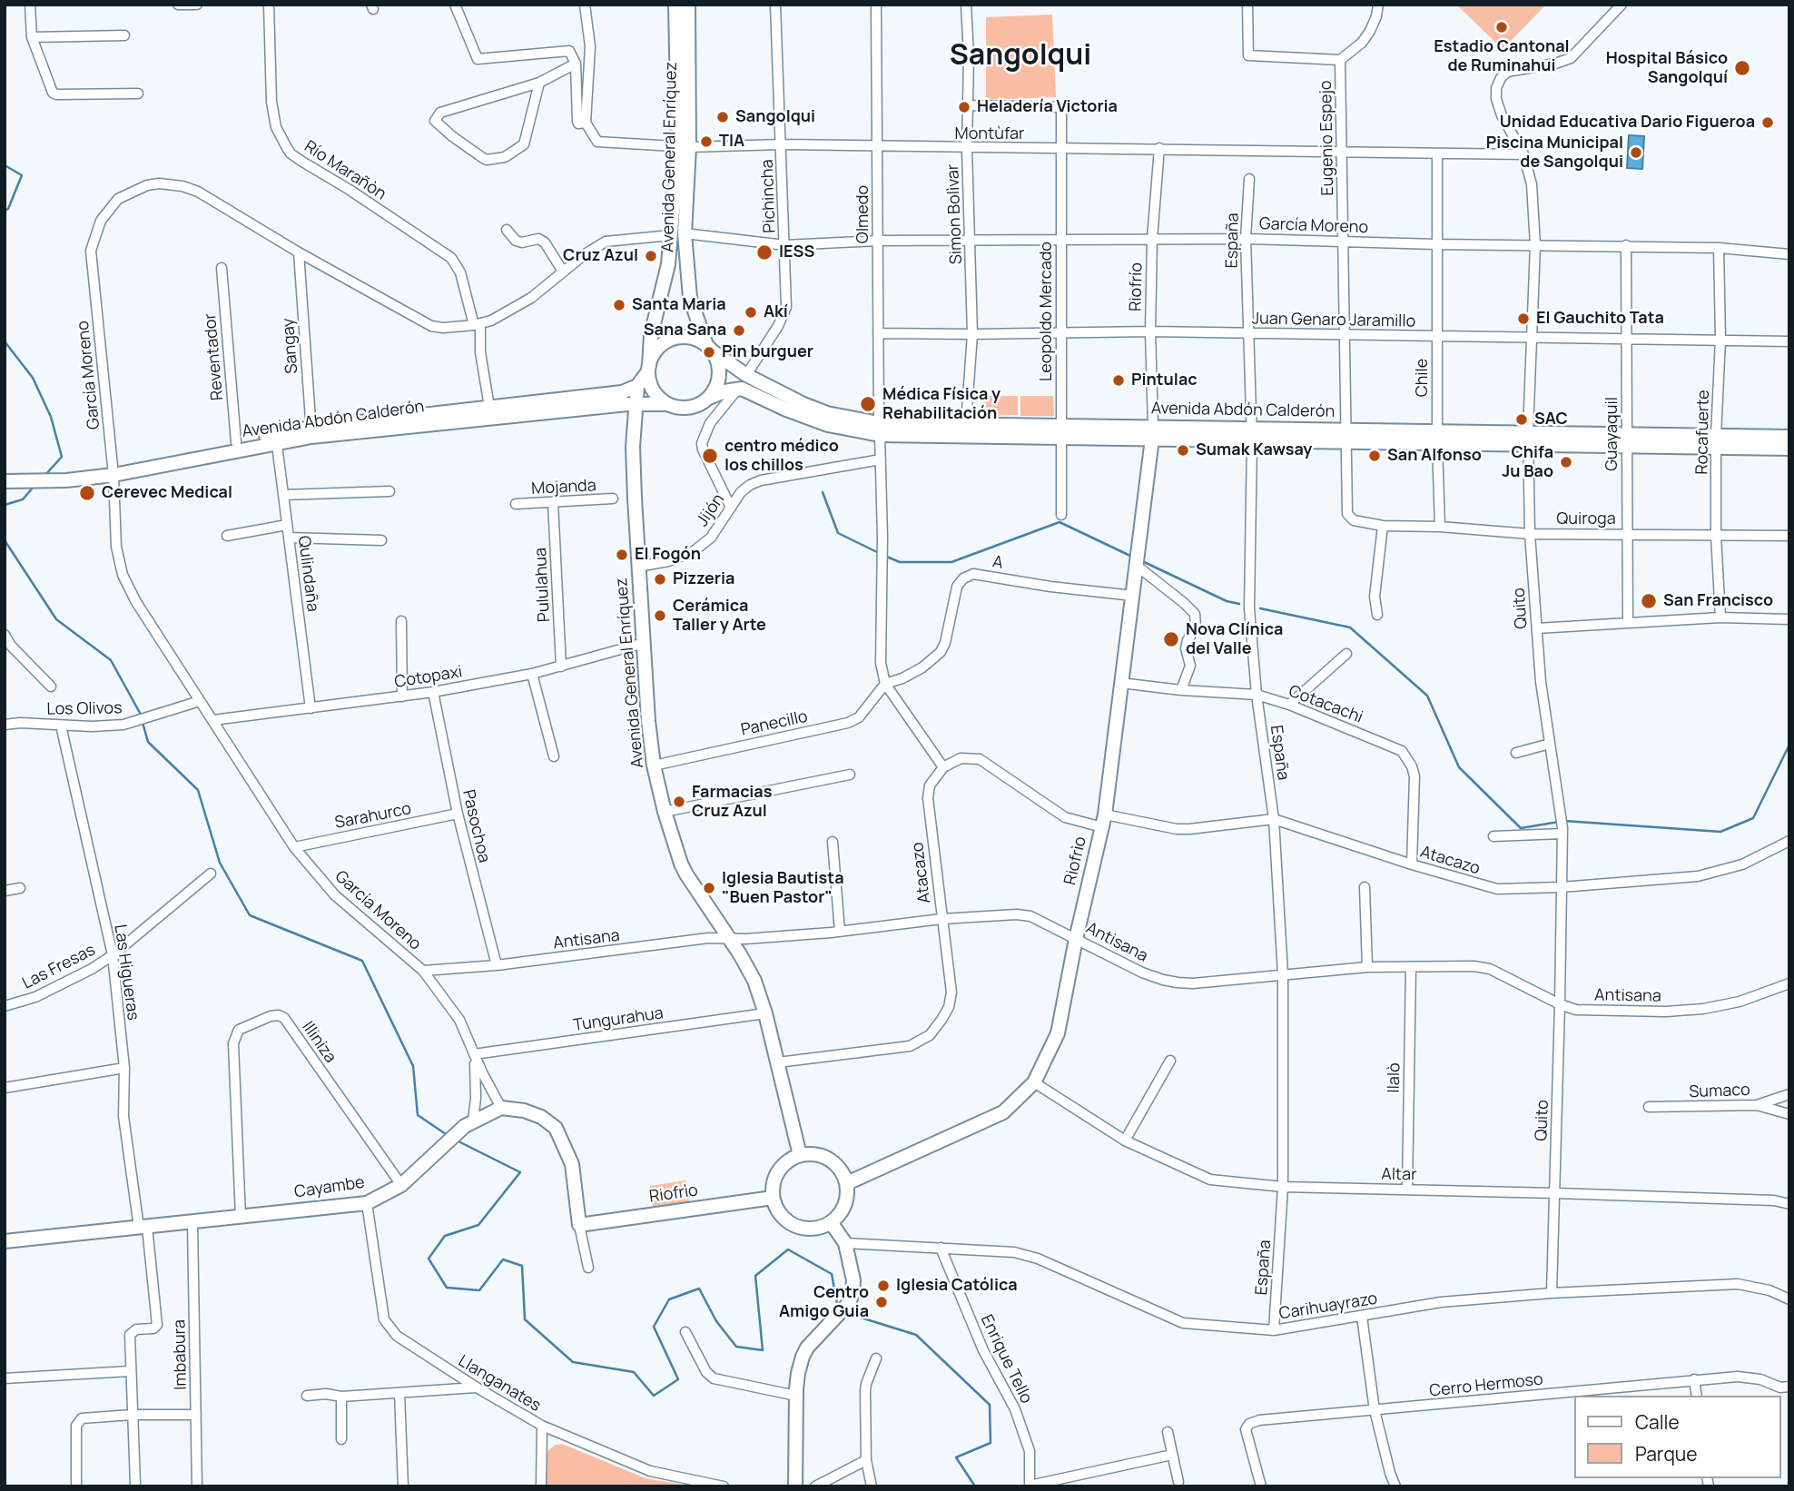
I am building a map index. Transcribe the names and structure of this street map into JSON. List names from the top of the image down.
{
  "streets": {
    "main road": [
      "Avenida General Enríquez",
      "Avenida Abdón Calderón",
      "Riofrìo",
      "Cayambe"
    ],
    "street": [
      "Montùfar",
      "Eugenio Espejo",
      "Río Marañòn",
      "Pichincha",
      "Olmedo",
      "Simon Bolìvar",
      "García Moreno",
      "España",
      "Riofrío",
      "Leopoldo Mercado",
      "Juan Genaro Jaramillo",
      "Sangay",
      "Reventador",
      "Chile",
      "Rocafuerte",
      "Guayaquil",
      "Mojanda",
      "Jijón",
      "Quiroga",
      "A",
      "Qulindaña",
      "Pululahua",
      "Quito",
      "Cotopaxi",
      "Cotacachi",
      "Los Olivos",
      "Panecillo",
      "Sarahurco",
      "Pasochoa",
      "Atacazo",
      "Antisana",
      "Las Fresas",
      "Las Higueras",
      "Tungurahua",
      "Illiniza",
      "Ilalò",
      "Sumaco",
      "Altar",
      "Carihuayrazo",
      "Imbabura",
      "Enrique Tello",
      "Llanganates",
      "Cerro Hermoso"
    ]
  },
  "crossings": [
    ["Montùfar", "Eugenio Espejo"],
    ["Montùfar", "Avenida General Enríquez"],
    ["Montùfar", "Pichincha"],
    ["Montùfar", "Olmedo"],
    ["Montùfar", "Simon Bolìvar"],
    ["Montùfar", "Riofrío"],
    ["Montùfar", "Leopoldo Mercado"],
    ["Montùfar", "Chile"],
    ["Montùfar", "Quito"],
    ["Eugenio Espejo", "García Moreno"],
    ["Eugenio Espejo", "Juan Genaro Jaramillo"],
    ["Eugenio Espejo", "Avenida Abdón Calderón"],
    ["Eugenio Espejo", "Quiroga"],
    ["Avenida General Enríquez", "García Moreno"],
    ["Avenida General Enríquez", "Avenida Abdón Calderón"],
    ["Avenida General Enríquez", "Jijón"],
    ["Avenida General Enríquez", "Cotopaxi"],
    ["Avenida General Enríquez", "Panecillo"],
    ["Avenida General Enríquez", "Riofrìo"],
    ["Avenida General Enríquez", "Atacazo"],
    ["Avenida General Enríquez", "Antisana"],
    ["Avenida General Enríquez", "Tungurahua"],
    ["Río Marañòn", "García Moreno"],
    ["Río Marañòn", "Avenida Abdón Calderón"],
    ["Pichincha", "García Moreno"],
    ["Pichincha", "Avenida Abdón Calderón"],
    ["Olmedo", "García Moreno"],
    ["Olmedo", "Juan Genaro Jaramillo"],
    ["Olmedo", "Avenida Abdón Calderón"],
    ["Olmedo", "Jijón"],
    ["Olmedo", "A"],
    ["Olmedo", "Panecillo"],
    ["Simon Bolìvar", "García Moreno"],
    ["Simon Bolìvar", "Leopoldo Mercado"],
    ["Simon Bolìvar", "Juan Genaro Jaramillo"],
    ["Simon Bolìvar", "Avenida Abdón Calderón"],
    ["García Moreno", "España"],
    ["García Moreno", "Riofrío"],
    ["García Moreno", "Leopoldo Mercado"],
    ["García Moreno", "Sangay"],
    ["García Moreno", "Chile"],
    ["García Moreno", "Avenida Abdón Calderón"],
    ["García Moreno", "Rocafuerte"],
    ["García Moreno", "Guayaquil"],
    ["García Moreno", "Quito"],
    ["García Moreno", "Cotopaxi"],
    ["García Moreno", "Los Olivos"],
    ["García Moreno", "Sarahurco"],
    ["García Moreno", "Antisana"],
    ["García Moreno", "Tungurahua"],
    ["García Moreno", "Cayambe"],
    ["España", "Juan Genaro Jaramillo"],
    ["España", "Avenida Abdón Calderón"],
    ["España", "Cotacachi"],
    ["España", "Atacazo"],
    ["España", "Antisana"],
    ["España", "Altar"],
    ["España", "Carihuayrazo"],
    ["Riofrío", "Juan Genaro Jaramillo"],
    ["Riofrío", "Avenida Abdón Calderón"],
    ["Riofrío", "Riofrìo"],
    ["Leopoldo Mercado", "Juan Genaro Jaramillo"],
    ["Leopoldo Mercado", "Avenida Abdón Calderón"],
    ["Juan Genaro Jaramillo", "Chile"],
    ["Juan Genaro Jaramillo", "Rocafuerte"],
    ["Juan Genaro Jaramillo", "Guayaquil"],
    ["Juan Genaro Jaramillo", "Quito"],
    ["Sangay", "Avenida Abdón Calderón"],
    ["Reventador", "Avenida Abdón Calderón"],
    ["Chile", "Avenida Abdón Calderón"],
    ["Chile", "Quiroga"],
    ["Avenida Abdón Calderón", "Rocafuerte"],
    ["Avenida Abdón Calderón", "Guayaquil"],
    ["Avenida Abdón Calderón", "Qulindaña"],
    ["Avenida Abdón Calderón", "Quito"],
    ["Avenida Abdón Calderón", "Riofrìo"],
    ["Rocafuerte", "Quiroga"],
    ["Guayaquil", "Quiroga"],
    ["Mojanda", "Pululahua"],
    ["Quiroga", "Quito"],
    ["A", "Panecillo"],
    ["A", "Riofrìo"],
    ["Qulindaña", "Cotopaxi"],
    ["Pululahua", "Cotopaxi"],
    ["Quito", "Atacazo"],
    ["Quito", "Antisana"],
    ["Quito", "Altar"],
    ["Quito", "Carihuayrazo"],
    ["Cotopaxi", "Pasochoa"],
    ["Cotacachi", "Riofrìo"],
    ["Cotacachi", "Atacazo"],
    ["Los Olivos", "Las Higueras"],
    ["Sarahurco", "Pasochoa"],
    ["Pasochoa", "Antisana"],
    ["Riofrìo", "Atacazo"],
    ["Riofrìo", "Antisana"],
    ["Riofrìo", "Altar"],
    ["Atacazo", "Antisana"],
    ["Antisana", "Ilalò"],
    ["Las Fresas", "Las Higueras"],
    ["Las Higueras", "Cayambe"],
    ["Illiniza", "Cayambe"],
    ["Ilalò", "Altar"],
    ["Cayambe", "Imbabura"],
    ["Cayambe", "Llanganates"],
    ["Carihuayrazo", "Enrique Tello"]
  ],
  "districts": ["Sangolqui"],
  "places": [
    "Estadio Cantonal de Ruminahui",
    "Hospital Básico Sangolquí",
    "Heladería Victoria",
    "Sangolqui",
    "Unidad Educativa Dario Figueroa",
    "TIA",
    "Piscina Municipal de Sangolqui",
    "IESS",
    "Cruz Azul",
    "Santa Maria",
    "Akí",
    "El Gauchito Tata",
    "Sana Sana",
    "Pin burguer",
    "Pintulac",
    "Médica Física y Rehabilitación",
    "SAC",
    "Sumak Kawsay",
    "centro médico los chillos",
    "San Alfonso",
    "Chifa Ju Bao",
    "Cerevec Medical",
    "El Fogón",
    "Pizzeria",
    "San Francisco",
    "Cerámica Taller y Arte",
    "Nova Clínica del Valle",
    "Farmacias Cruz Azul",
    "Iglesia Bautista \"Buen Pastor\"",
    "Iglesia Católica",
    "Centro Amigo Guia"
  ],
  "legend": ["Calle", "Parque"]
}
